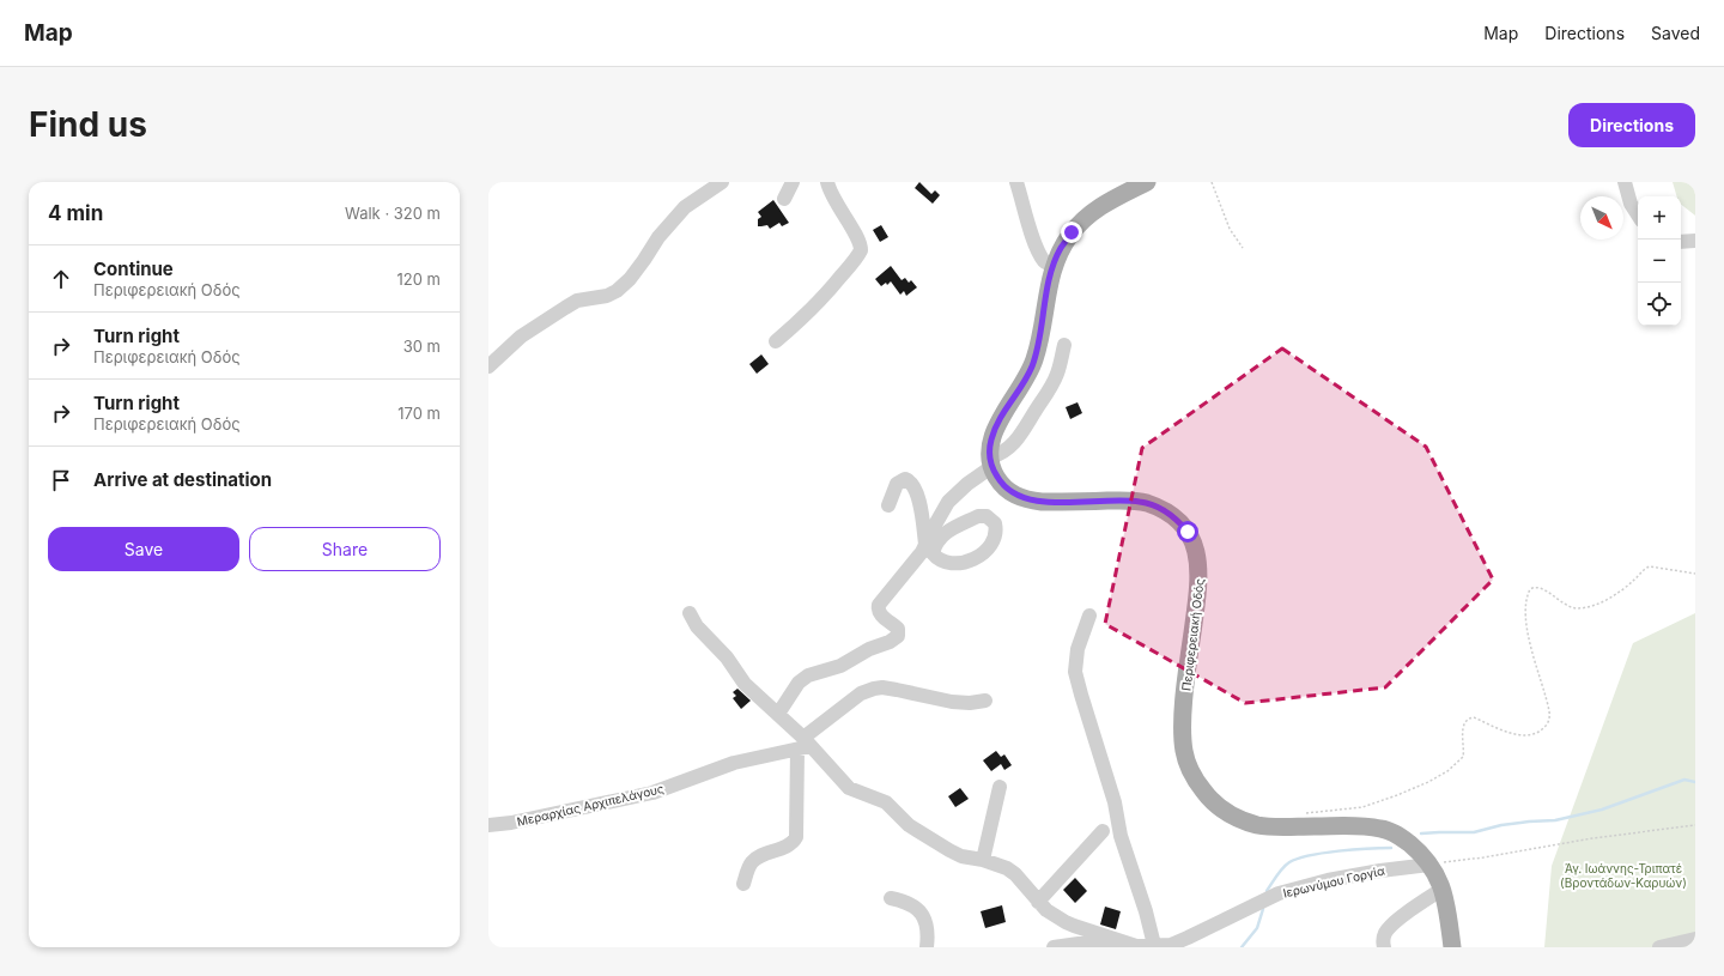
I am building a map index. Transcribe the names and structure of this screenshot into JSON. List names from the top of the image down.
{
  "streets": {
    "main road": ["Περιφερειακή Οδός"],
    "street": ["Μεραρχίας Αρχιπελάγους", "Ιερωνύμου Γοργία"]
  },
  "crossings": [
    ["Περιφερειακή Οδός", "Ιερωνύμου Γοργία"]
  ],
  "parks": ["Άγ. Ιωάννης-Τριπατέ (Βροντάδων-Καρυών)"],
  "north": "bottom right",
  "page": {
    "header": "Map",
    "nav": ["Map", "Directions", "Saved"],
    "buttons": [
      "Directions",
      ["Save", "Share"]
    ],
    "title": "Find us",
    "heading": ["4 min", "Walk · 320 m"],
    "map_buttons": ["+", "−"],
    "list": [
      ["Continue", "Περιφερειακή Οδός", "120 m"],
      ["Turn right", "Περιφερειακή Οδός", "30 m"],
      ["Turn right", "Περιφερειακή Οδός", "170 m"],
      "Arrive at destination"
    ]
  }
}
